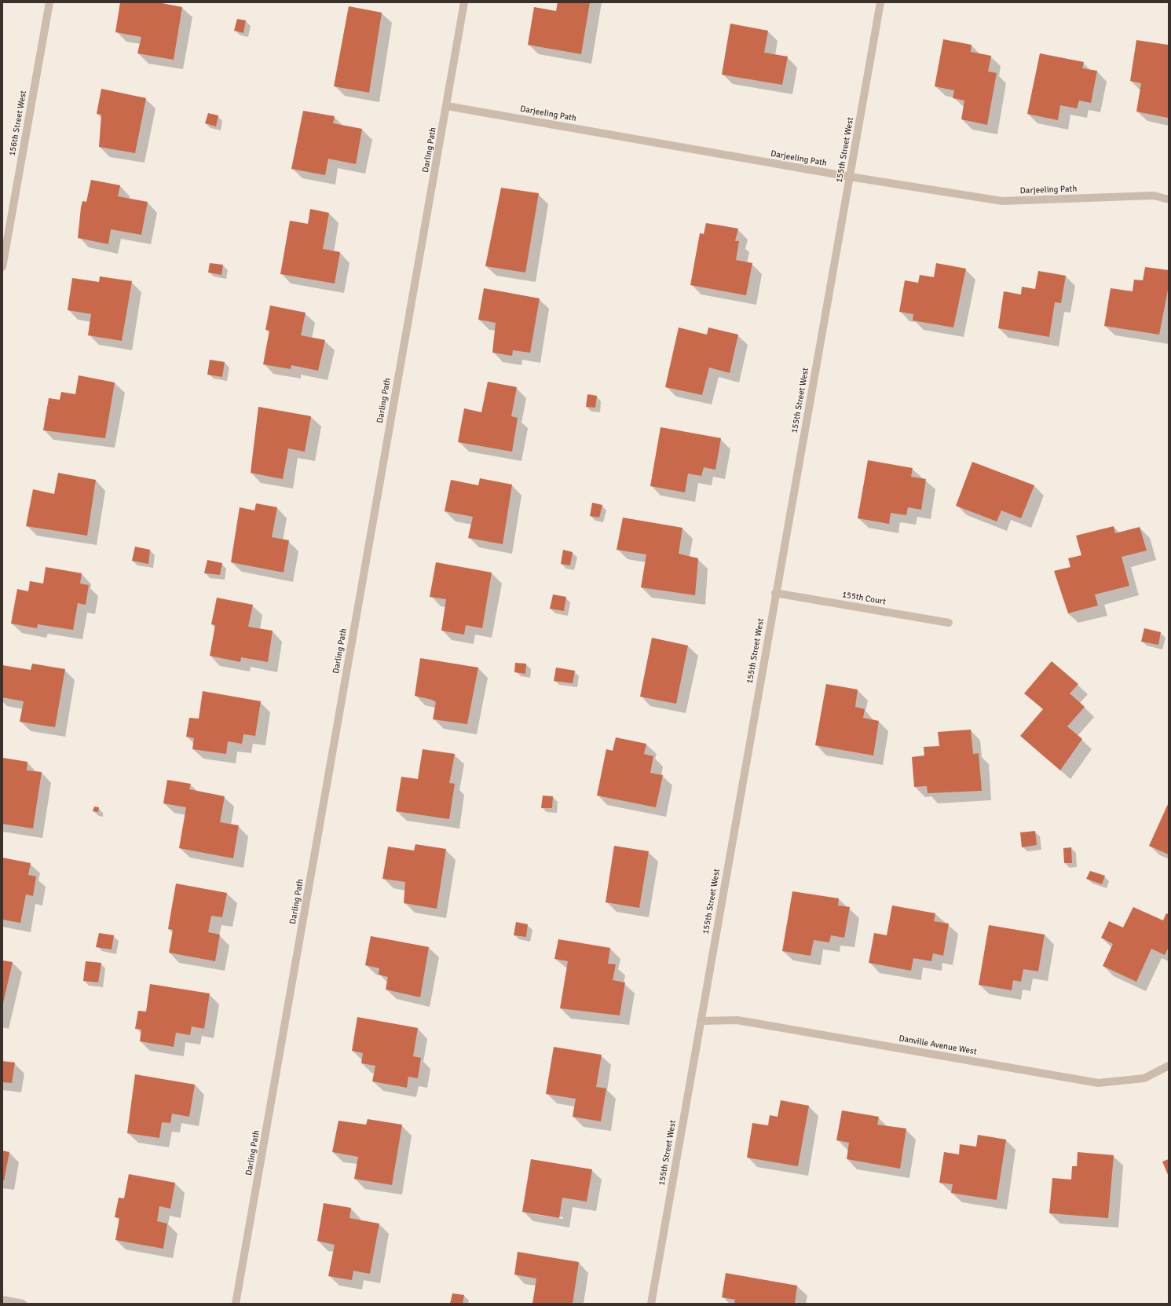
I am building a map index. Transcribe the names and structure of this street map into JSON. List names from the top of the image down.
{
  "streets": {
    "street": [
      "Darjeeling Path",
      "156th Street West",
      "Darling Path",
      "155th Street West",
      "155th Court",
      "Danville Avenue West"
    ]
  },
  "crossings": [
    ["Darjeeling Path", "Darling Path"],
    ["Darjeeling Path", "155th Street West"],
    ["155th Street West", "155th Court"],
    ["155th Street West", "Danville Avenue West"]
  ]
}
